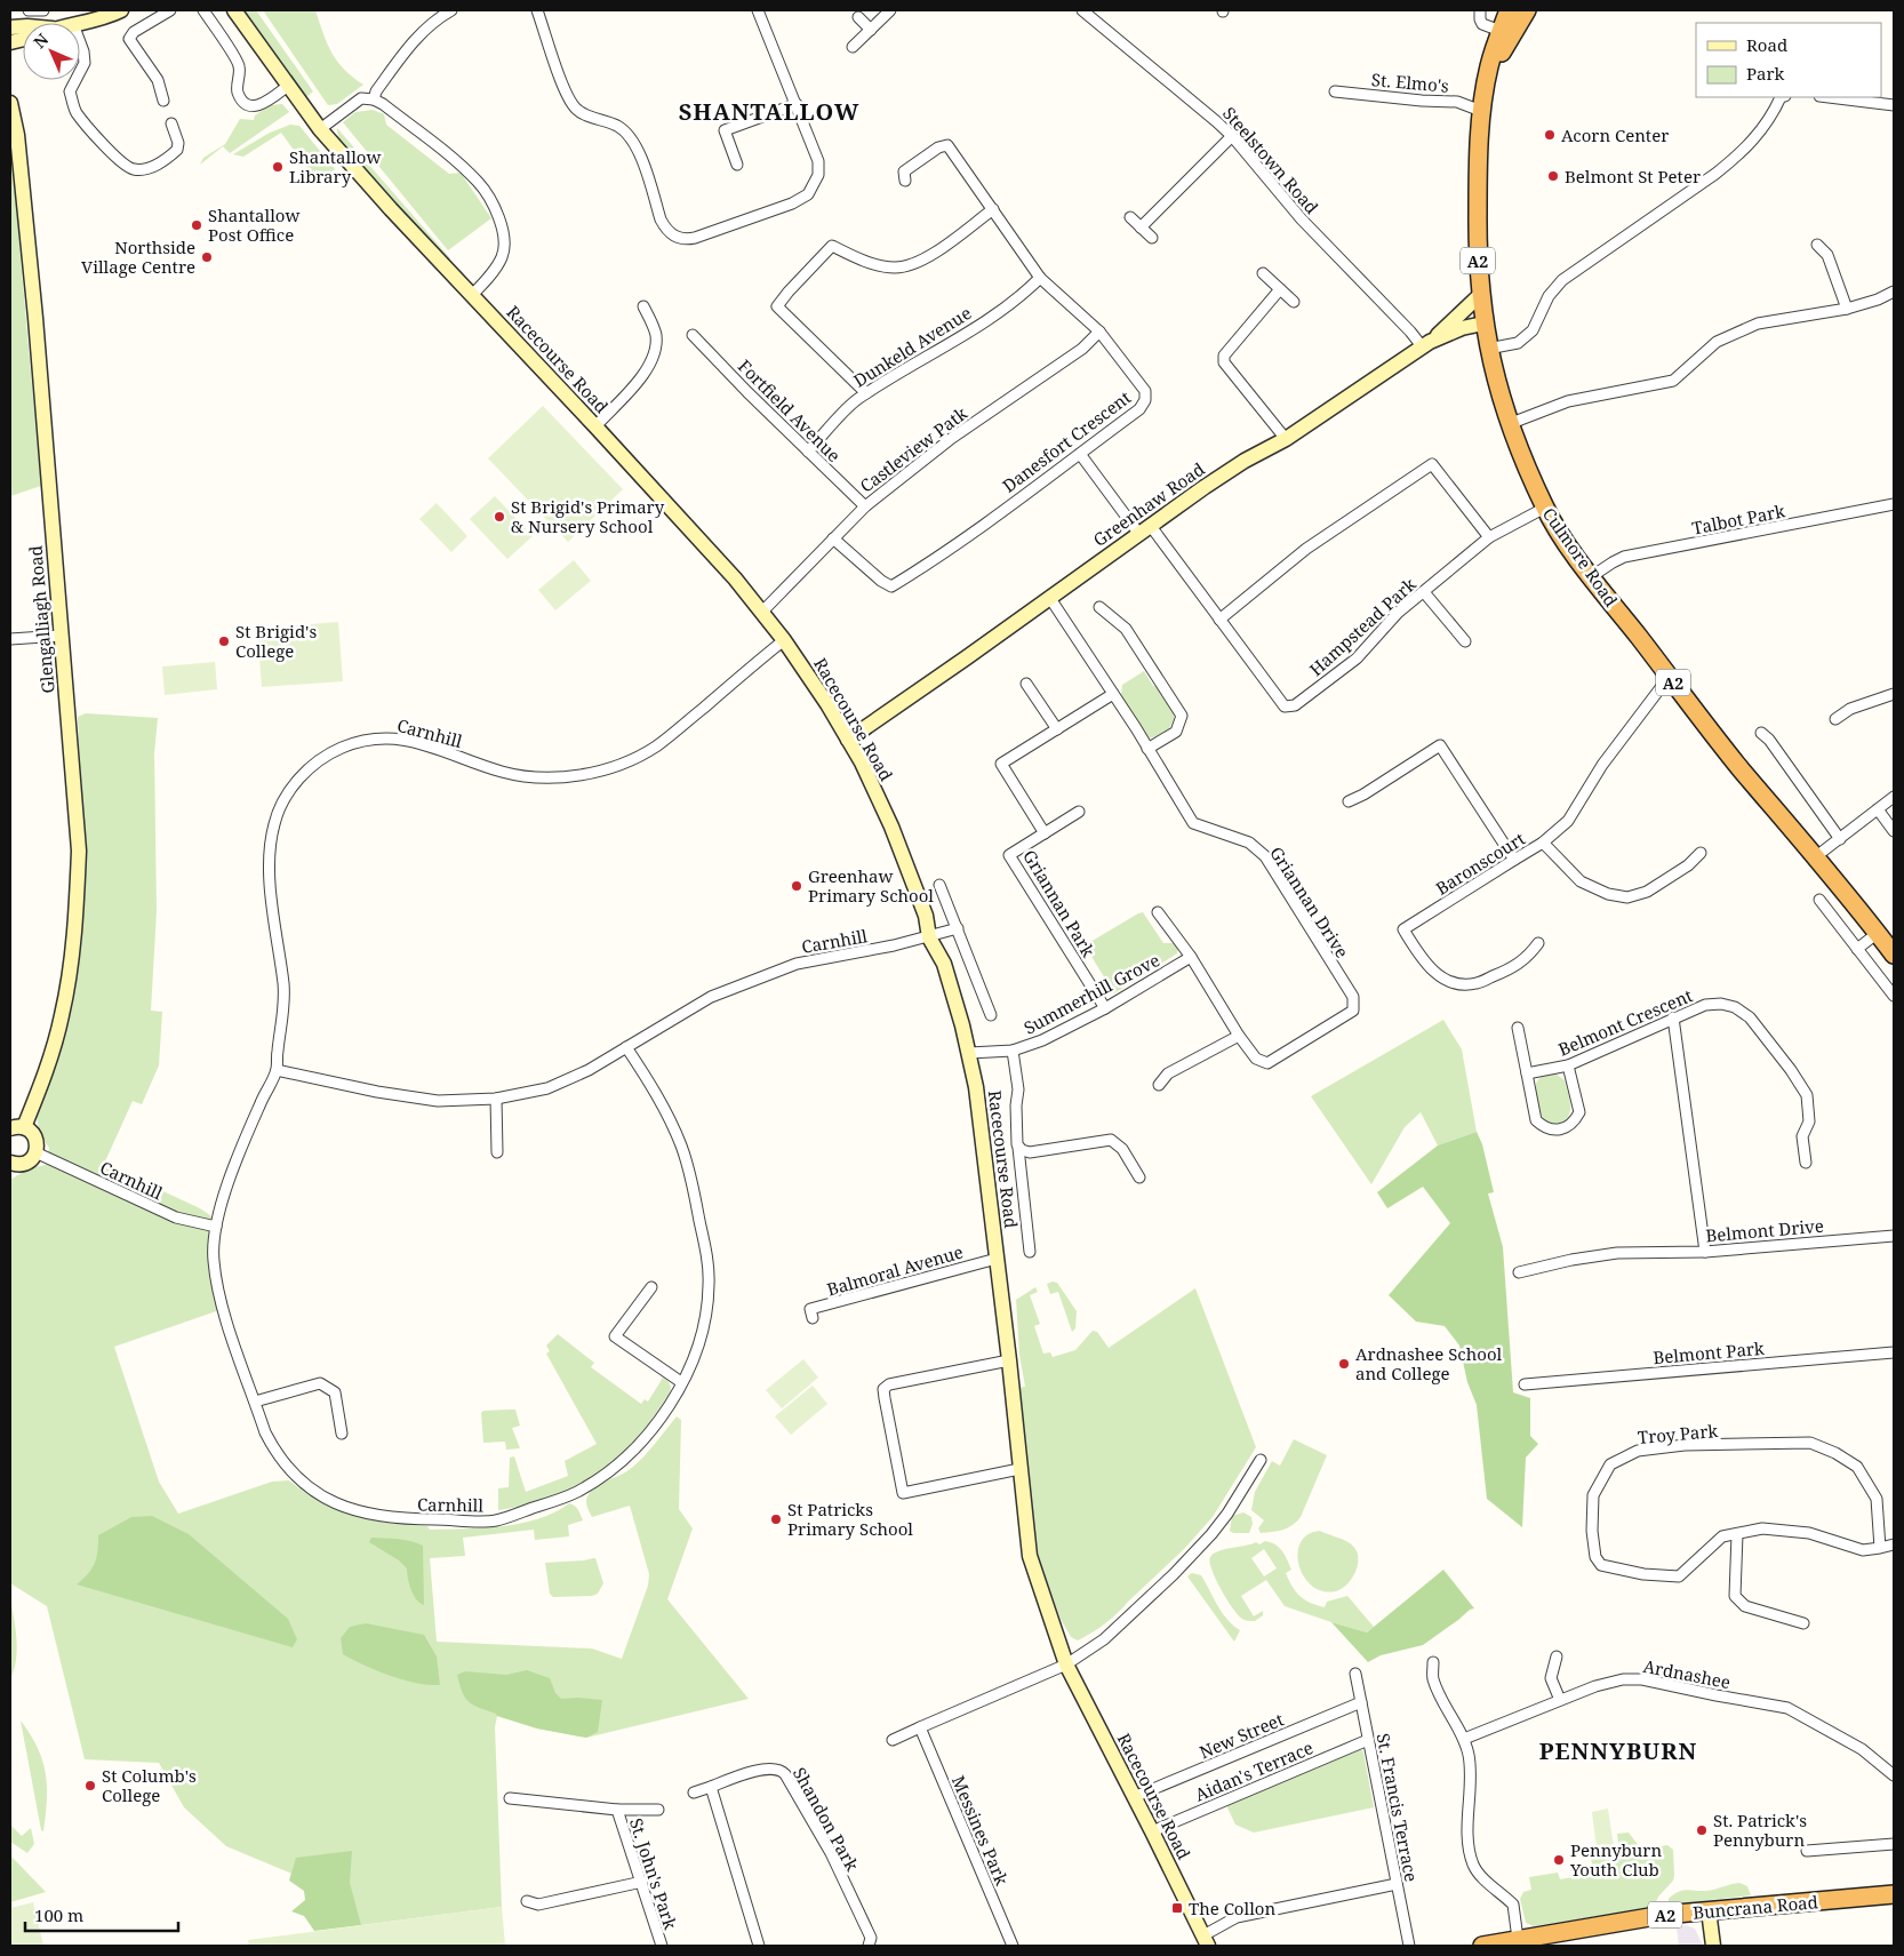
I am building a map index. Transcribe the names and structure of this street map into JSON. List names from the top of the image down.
{
  "streets": {
    "highway": ["A2", "Culmore Road", "Buncrana Road"],
    "main road": ["Racecourse Road", "Greenhaw Road", "Glengalliagh Road"],
    "street": [
      "St. Elmo's",
      "Steelstown Road",
      "Dunkeld Avenue",
      "Fortfield Avenue",
      "Danesfort Crescent",
      "Castleview Patk",
      "Talbot Park",
      "Hampstead Park",
      "Carnhill",
      "Baronscourt",
      "Griannan Drive",
      "Griannan Park",
      "Summerhill Grove",
      "Belmont Crescent",
      "Belmont Drive",
      "Balmoral Avenue",
      "Belmont Park",
      "Troy Park",
      "Ardnashee",
      "New Street",
      "Aidan's Terrace",
      "St. Francis Terrace",
      "Shandon Park",
      "Messines Park",
      "St. John's Park"
    ]
  },
  "crossings": [
    ["St. Elmo's", "Culmore Road"],
    ["Steelstown Road", "Greenhaw Road"],
    ["Dunkeld Avenue", "Fortfield Avenue"],
    ["Dunkeld Avenue", "Danesfort Crescent"],
    ["Racecourse Road", "Castleview Patk"],
    ["Racecourse Road", "Greenhaw Road"],
    ["Racecourse Road", "Carnhill"],
    ["Racecourse Road", "Summerhill Grove"],
    ["Racecourse Road", "Balmoral Avenue"],
    ["Racecourse Road", "New Street"],
    ["Racecourse Road", "Aidan's Terrace"],
    ["Fortfield Avenue", "Castleview Patk"],
    ["Danesfort Crescent", "Castleview Patk"],
    ["Danesfort Crescent", "Hampstead Park"],
    ["Greenhaw Road", "Culmore Road"],
    ["Greenhaw Road", "Hampstead Park"],
    ["Greenhaw Road", "Griannan Drive"],
    ["Talbot Park", "Culmore Road"],
    ["Culmore Road", "Hampstead Park"],
    ["Culmore Road", "Baronscourt"],
    ["Glengalliagh Road", "Carnhill"],
    ["Griannan Drive", "Summerhill Grove"],
    ["Griannan Park", "Summerhill Grove"],
    ["New Street", "St. Francis Terrace"],
    ["Aidan's Terrace", "St. Francis Terrace"]
  ],
  "districts": ["SHANTALLOW", "PENNYBURN"],
  "places": {
    "other": [
      "Acorn Center",
      "Shantallow Library",
      "Belmont St Peter",
      "Shantallow Post Office",
      "Northside Village Centre",
      "St Brigid's Primary & Nursery School",
      "St Brigid's College",
      "Greenhaw Primary School",
      "Ardnashee School and College",
      "St Patricks Primary School",
      "St Columb's College",
      "St. Patrick's Pennyburn",
      "Pennyburn Youth Club"
    ],
    "transit": ["The Collon"]
  },
  "legend": ["Road", "Park"],
  "scale_bar": "100 m",
  "north": "top left"
}
